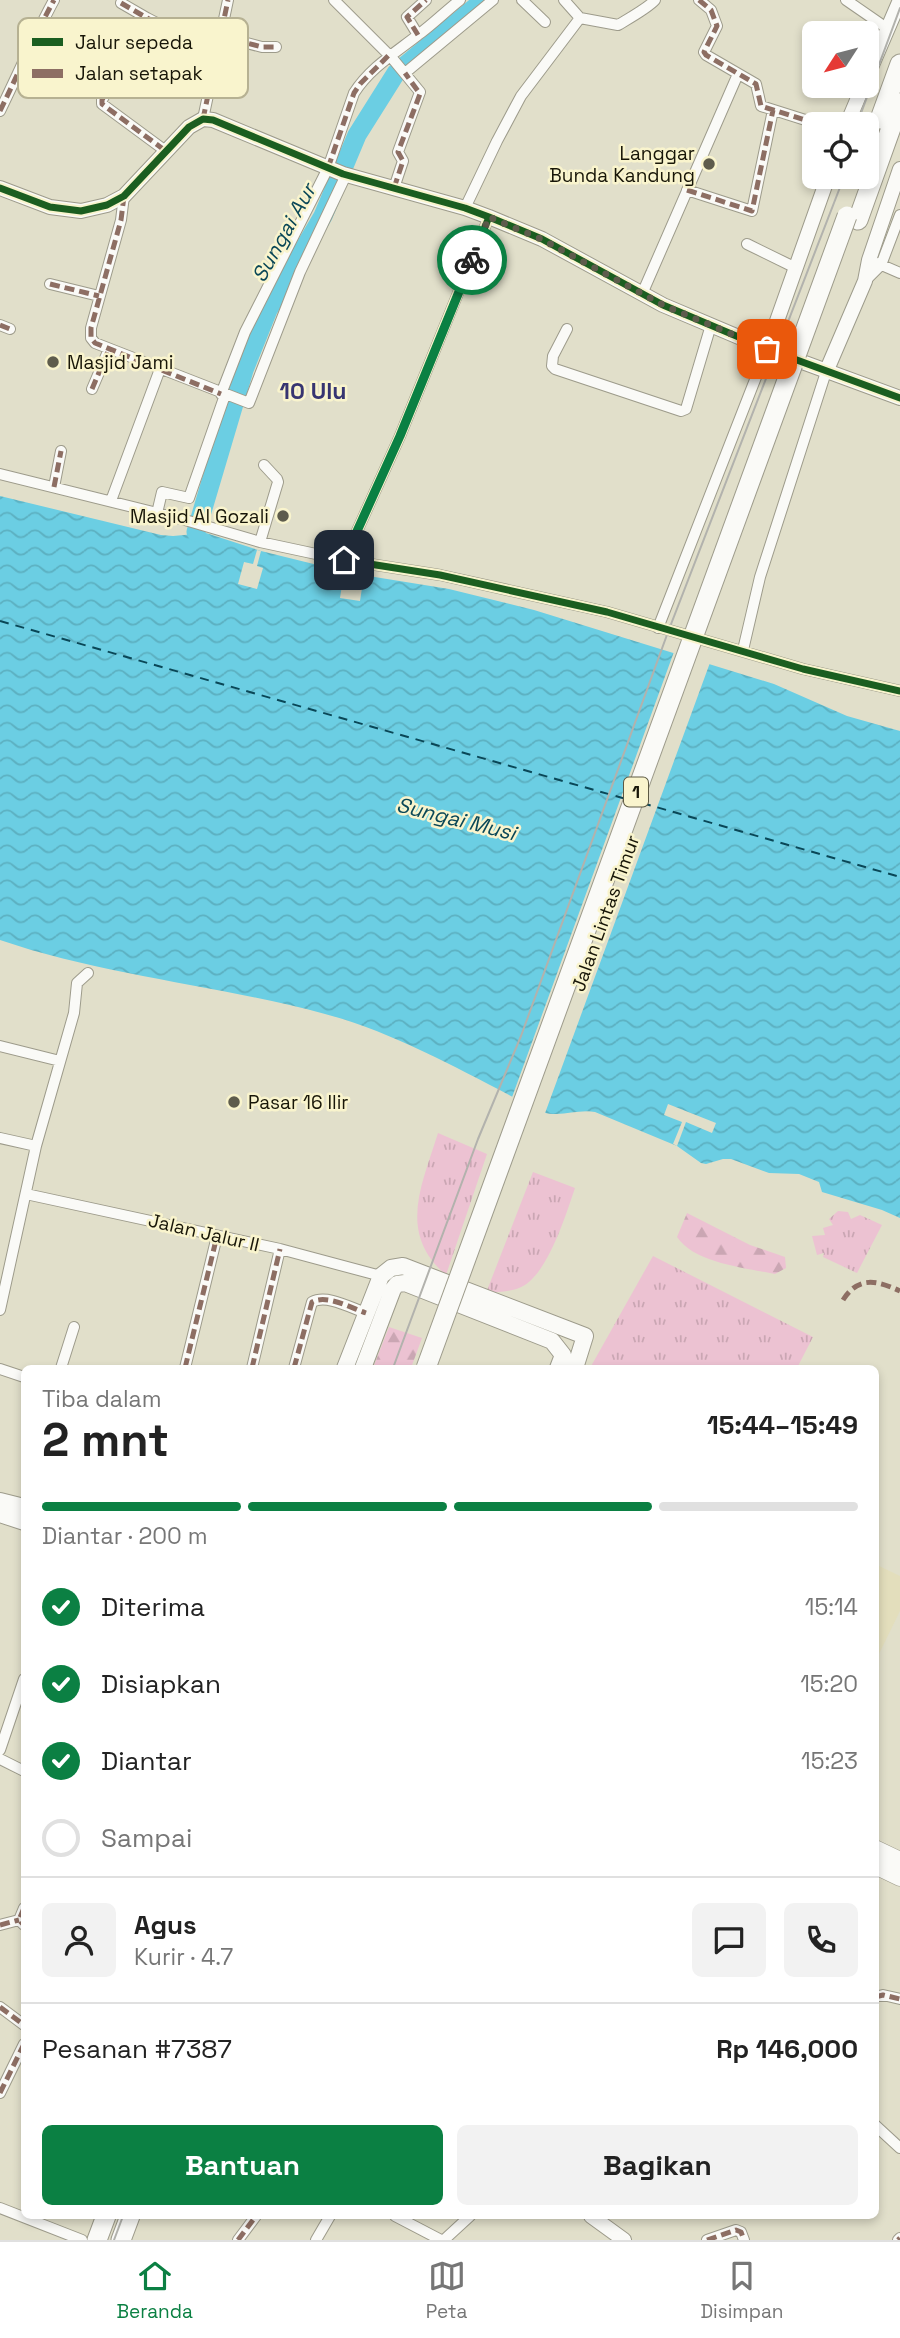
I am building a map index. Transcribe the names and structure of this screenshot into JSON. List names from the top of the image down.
{
  "streets": {
    "highway": ["1", "Jalan Lintas Timur"],
    "street": ["Jalan Jalur II"]
  },
  "districts": ["10 Ulu"],
  "water": ["Sungai Aur", "Sungai Musi"],
  "places": [
    "Langgar Bunda Kandung",
    "Masjid Jami",
    "Masjid Al Gozali",
    "Pasar 16 Ilir"
  ],
  "legend": ["Jalur sepeda", "Jalan setapak"],
  "north": "bottom left",
  "page": {
    "heading": ["2 mnt", "Tiba dalam", "15:44–15:49"],
    "panel": [
      "Agus",
      "Kurir · 4.7",
      "Pesanan #7387",
      "Rp 146,000"
    ],
    "bar": "Diantar · 200 m",
    "list": [
      ["Diterima", "15:14"],
      ["Disiapkan", "15:20"],
      ["Diantar", "15:23"],
      "Sampai"
    ],
    "buttons": ["Bantuan", "Bagikan"],
    "tabs": ["Beranda", "Peta", "Disimpan"]
  }
}
